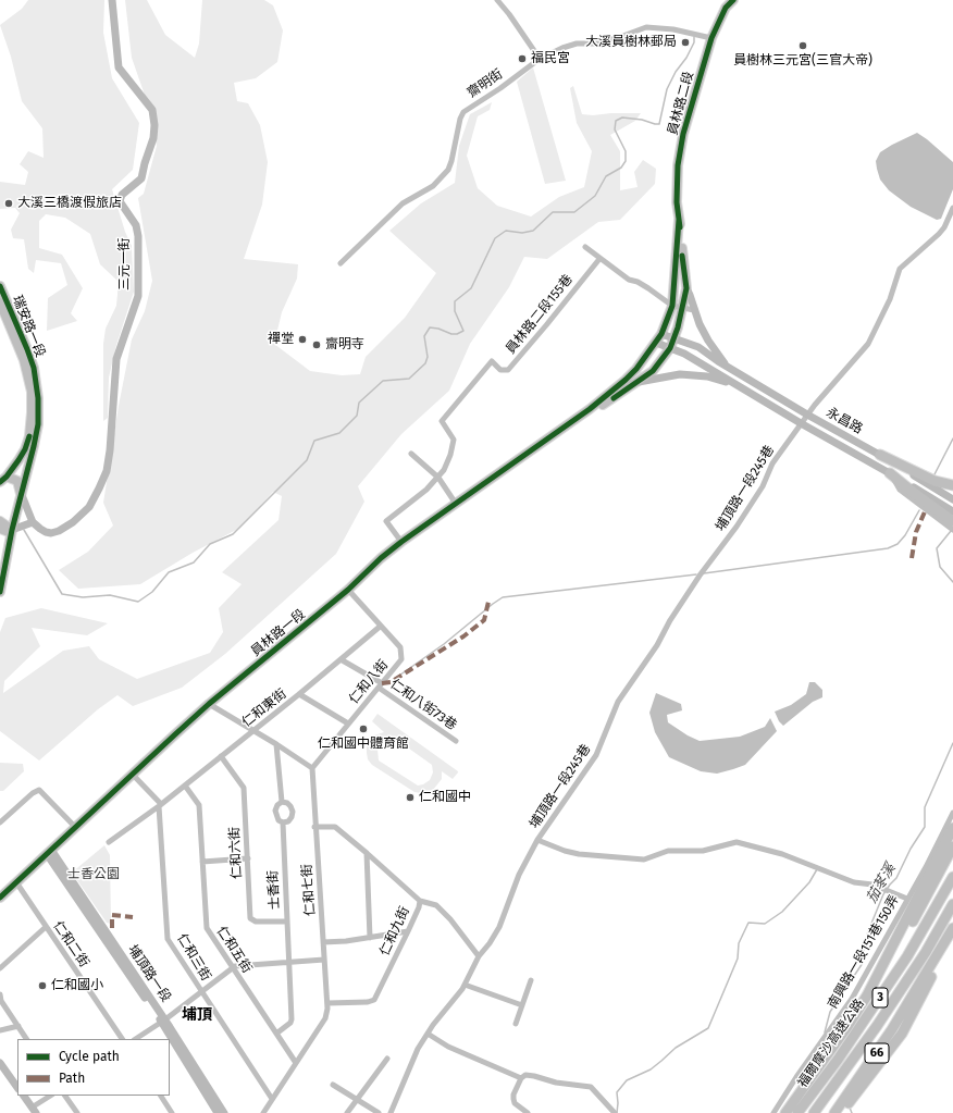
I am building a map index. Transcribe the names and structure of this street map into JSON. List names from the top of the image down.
{
  "streets": {
    "highway": ["3", "福爾摩沙高速公路", "66"],
    "main road": ["員林路二段", "瑞安路一段", "員林路一段"],
    "street": [
      "齋明街",
      "三元一街",
      "員林路二段155巷",
      "永昌路",
      "埔頂路一段245巷",
      "仁和八街",
      "仁和八街73巷",
      "仁和東街",
      "仁和六街",
      "士香街",
      "仁和七街",
      "仁和九街",
      "仁和二街",
      "仁和五街",
      "南興路一段151巷150弄",
      "仁和三街",
      "埔頂路一段"
    ]
  },
  "crossings": [
    ["齋明街", "員林路二段"],
    ["員林路二段", "永昌路"],
    ["員林路二段", "員林路一段"],
    ["永昌路", "埔頂路一段245巷"],
    ["永昌路", "員林路一段"],
    ["員林路一段", "仁和八街"],
    ["員林路一段", "仁和二街"],
    ["員林路一段", "埔頂路一段"],
    ["仁和八街", "仁和八街73巷"],
    ["仁和八街", "仁和東街"],
    ["仁和八街", "仁和七街"],
    ["仁和八街73巷", "仁和東街"],
    ["仁和東街", "仁和六街"],
    ["仁和東街", "仁和五街"],
    ["仁和東街", "仁和三街"],
    ["仁和六街", "士香街"],
    ["士香街", "仁和五街"],
    ["仁和七街", "仁和九街"],
    ["仁和七街", "仁和五街"],
    ["仁和七街", "仁和三街"]
  ],
  "districts": ["埔頂"],
  "water": ["茄苳溪"],
  "parks": ["士香公園"],
  "places": [
    "大溪員樹林郵局",
    "員樹林三元宮(三官大帝)",
    "福民宮",
    "大溪三橋渡假旅店",
    "禪堂",
    "齋明寺",
    "仁和國中體育館",
    "仁和國中",
    "仁和國小"
  ],
  "legend": ["Cycle path", "Path"]
}
